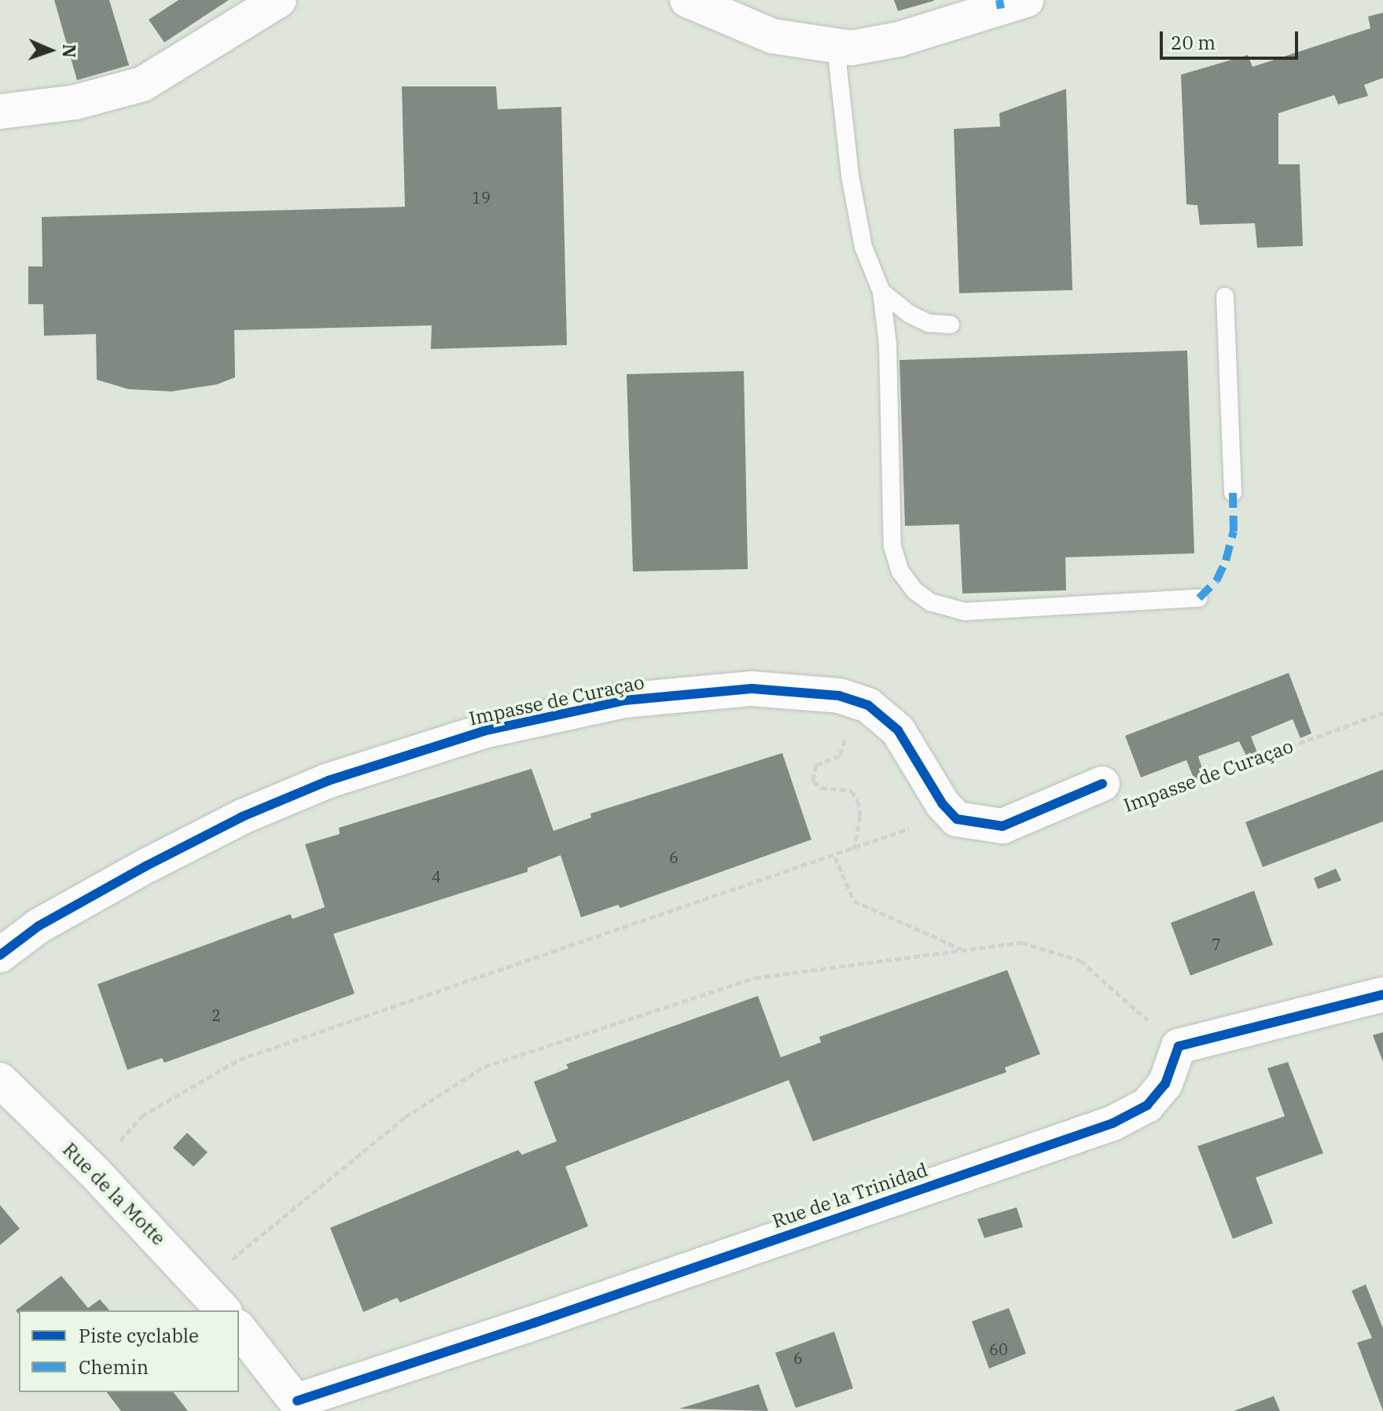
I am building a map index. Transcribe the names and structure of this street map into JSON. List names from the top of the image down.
{
  "streets": {
    "street": ["Impasse de Curaçao", "Rue de la Motte", "Rue de la Trinidad"]
  },
  "house_numbers": [
    "19",
    "6",
    "4",
    "7",
    "2",
    "60",
    "6"
  ],
  "legend": ["Piste cyclable", "Chemin"],
  "scale_bar": "20 m",
  "north": "right"
}
